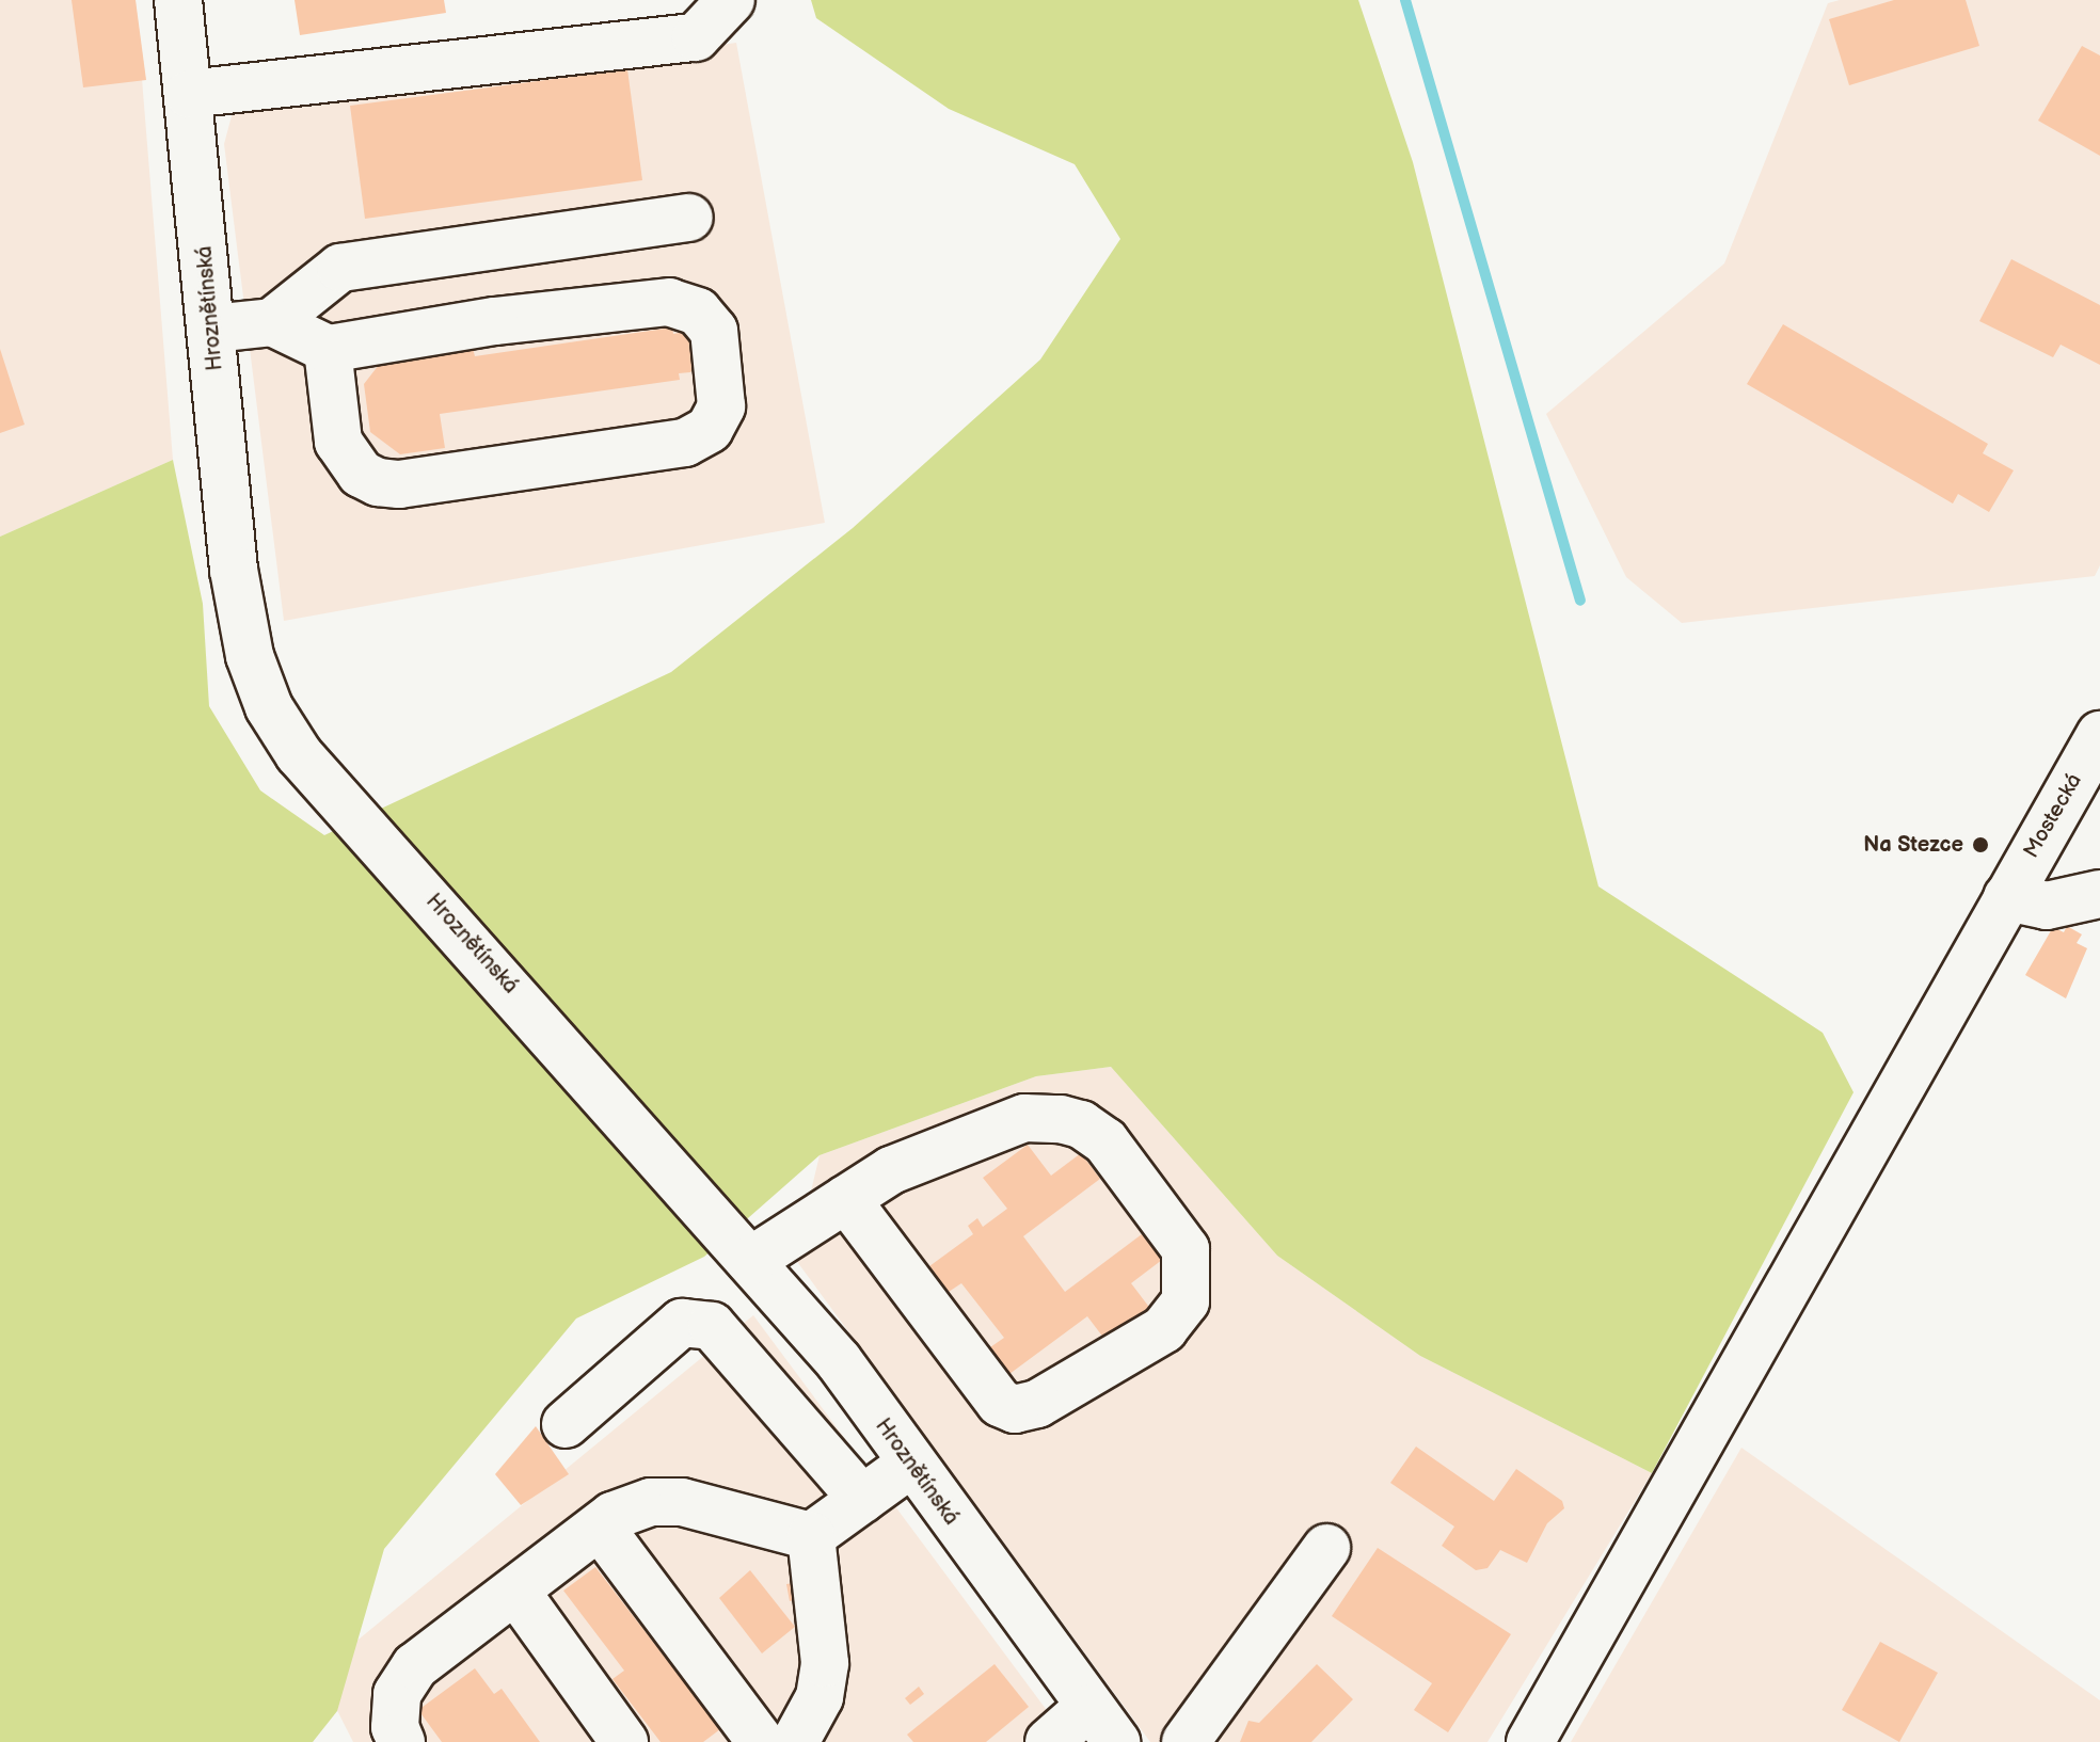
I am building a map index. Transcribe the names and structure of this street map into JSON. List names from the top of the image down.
{
  "streets": {
    "street": ["Hroznětínská", "Mostecká"]
  },
  "places": ["Na Stezce"]
}
